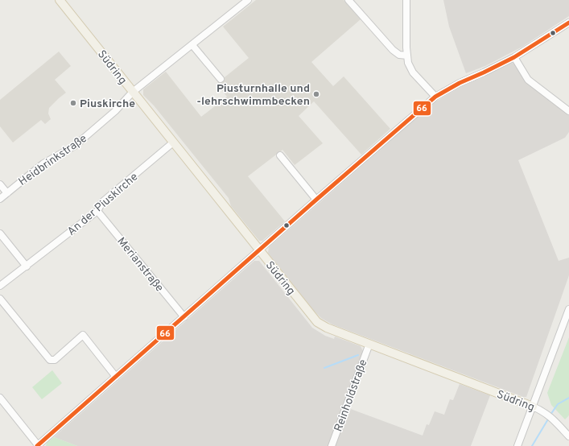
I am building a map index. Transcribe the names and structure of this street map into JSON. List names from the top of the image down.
{
  "streets": {
    "main road": ["Südring"],
    "street": [
      "Heidbrinkstraße",
      "An der Piuskirche",
      "Merianstraße",
      "Reinholdstraße"
    ]
  },
  "crossings": [
    ["Südring", "Heidbrinkstraße"],
    ["Südring", "An der Piuskirche"],
    ["Südring", "Reinholdstraße"],
    ["An der Piuskirche", "Merianstraße"]
  ],
  "places": ["Piusturnhalle und -lehrschwimmbecken", "Piuskirche"],
  "lines": ["transit line 66"]
}
